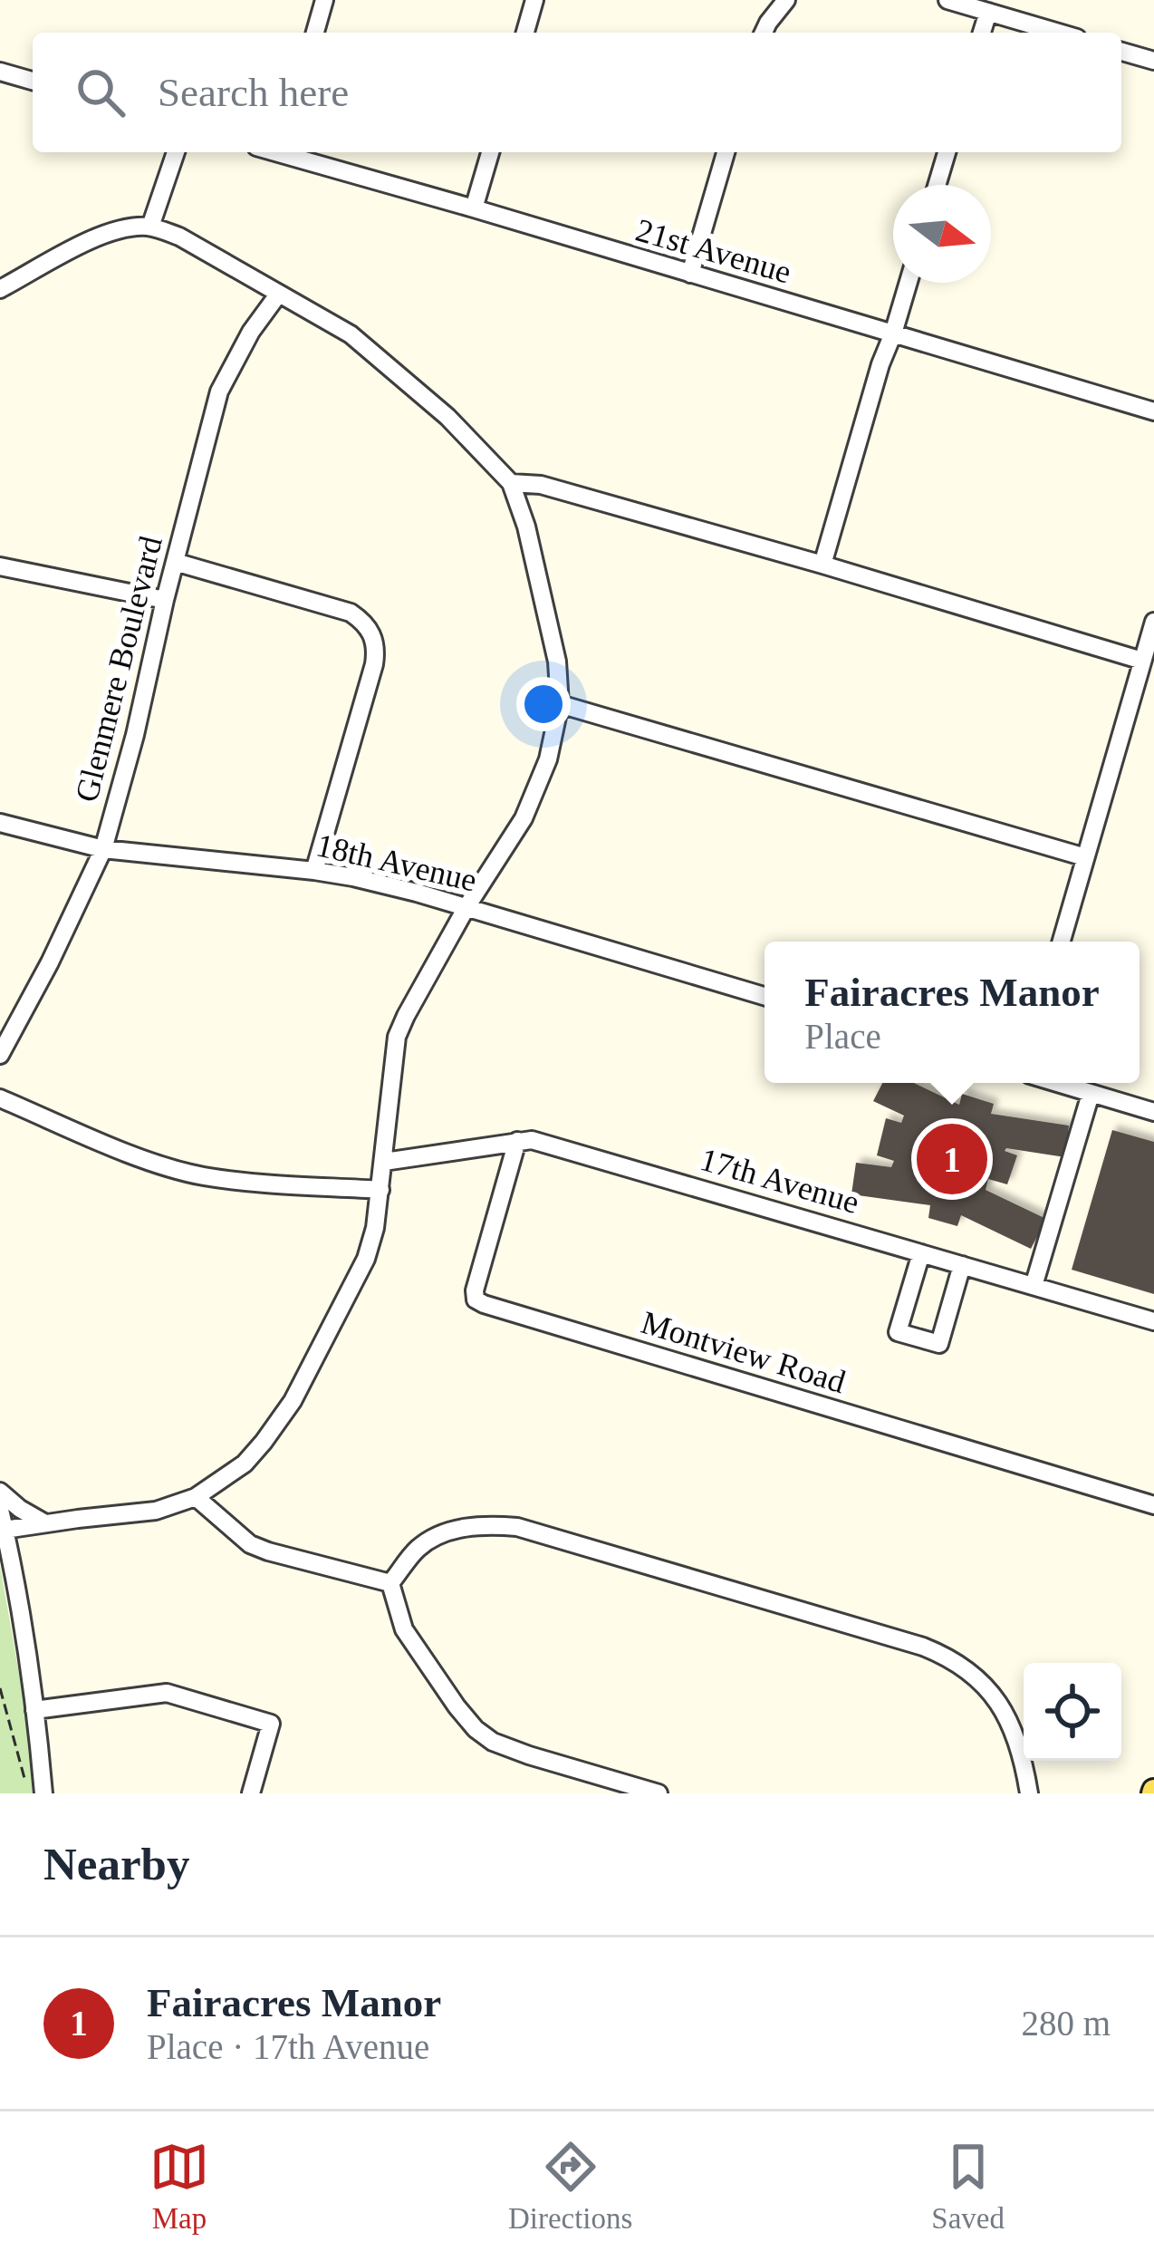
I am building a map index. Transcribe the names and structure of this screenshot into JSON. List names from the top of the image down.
{
  "streets": {
    "street": [
      "21st Avenue",
      "Glenmere Boulevard",
      "18th Avenue",
      "17th Avenue",
      "Montview Road"
    ]
  },
  "crossings": [
    ["Glenmere Boulevard", "18th Avenue"],
    ["17th Avenue", "Montview Road"]
  ],
  "north": "right",
  "page": {
    "search": "Search here",
    "popup": ["Fairacres Manor", "Place"],
    "pins": "1",
    "heading": "Nearby",
    "list": [
      {
        "mark": "1",
        "name": "Fairacres Manor",
        "note": "Place · 17th Avenue",
        "value": "280 m"
      }
    ],
    "nav": ["Map", "Directions", "Saved"]
  }
}
